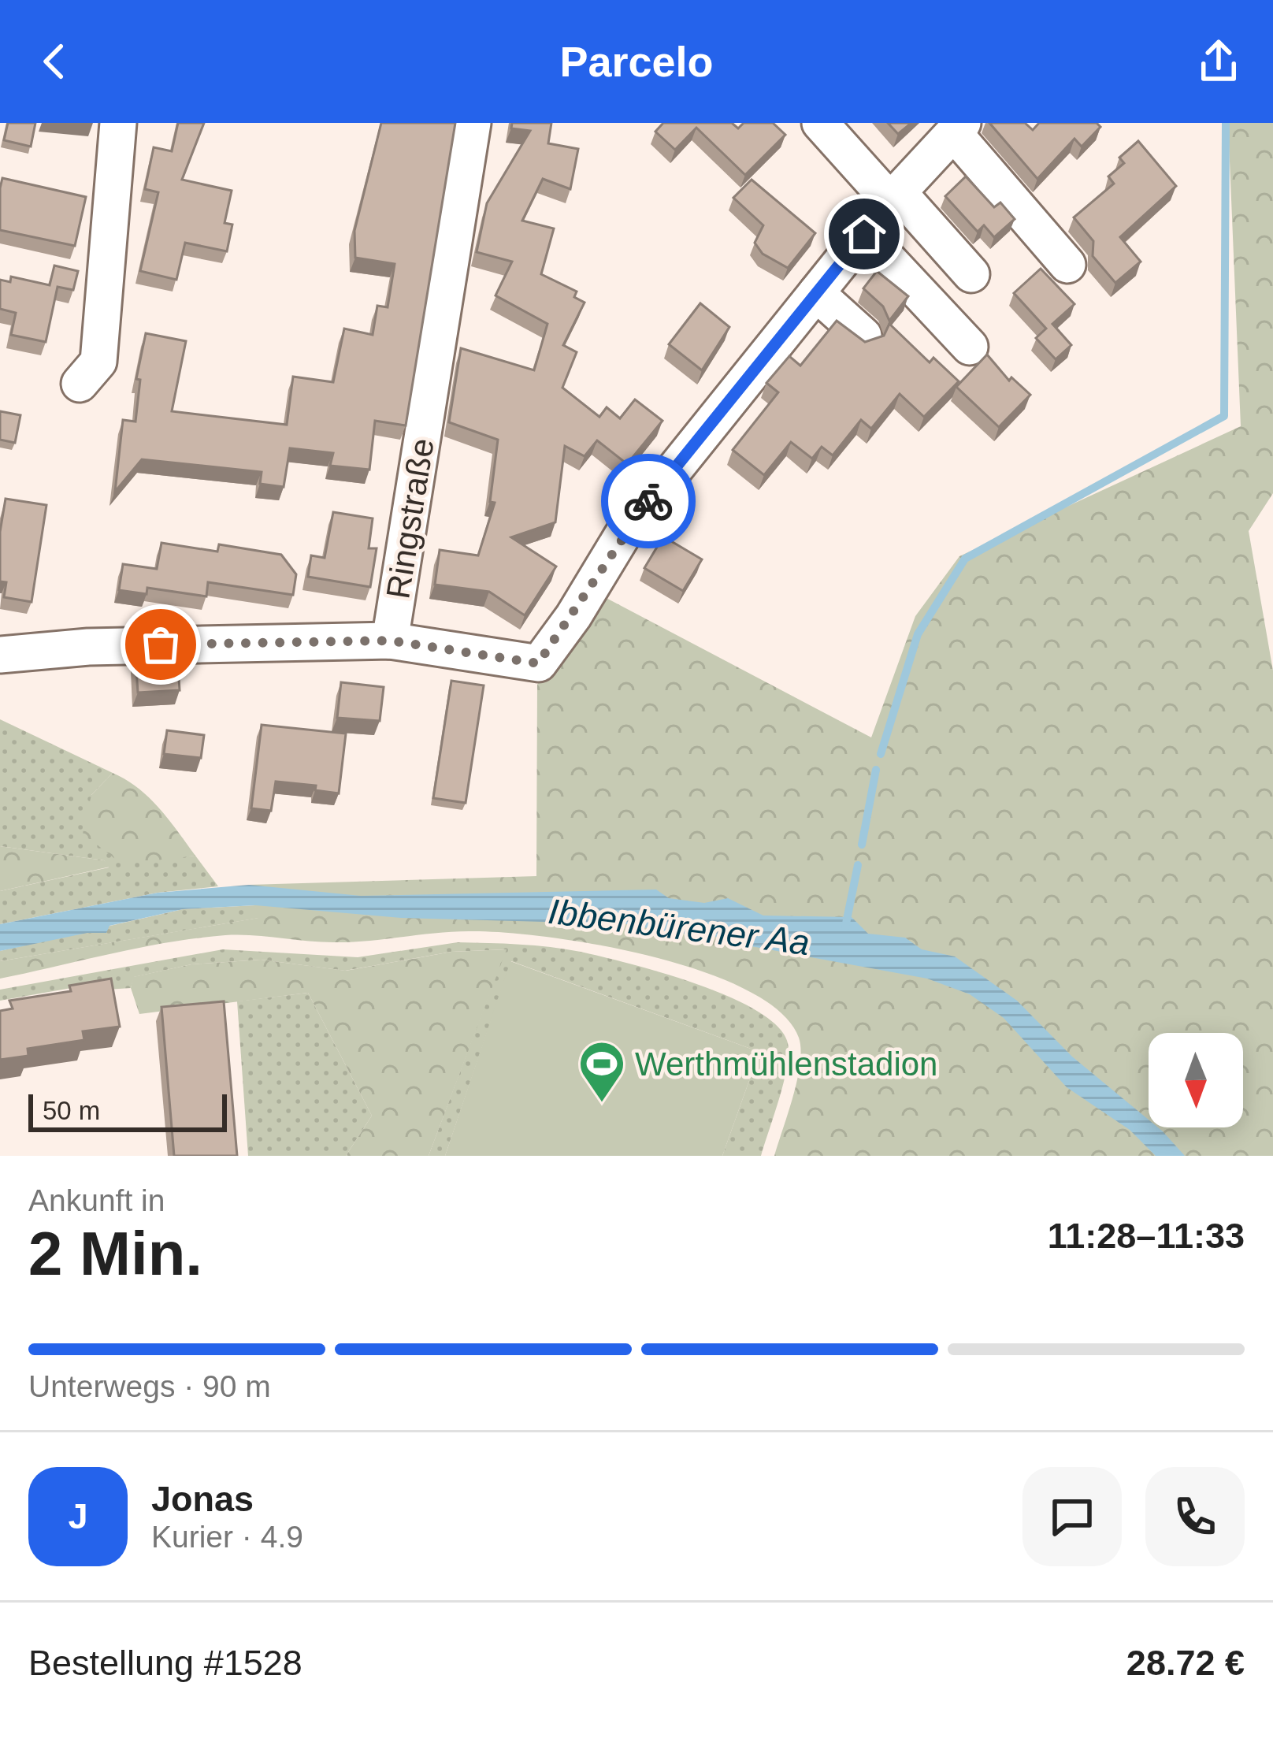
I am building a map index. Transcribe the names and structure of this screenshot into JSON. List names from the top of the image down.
{
  "streets": {
    "street": ["Ringstraße"]
  },
  "water": ["Ibbenbürener Aa"],
  "places": {
    "sports": ["Werthmühlenstadion"]
  },
  "scale_bar": "50 m",
  "north": "bottom",
  "page": {
    "header": "Parcelo",
    "scale": "50 m",
    "heading": ["2 Min.", "Ankunft in", "11:28–11:33"],
    "panel": [
      "Jonas",
      "Kurier · 4.9",
      "Bestellung #1528",
      "28.72 €"
    ],
    "bar": "Unterwegs · 90 m",
    "round": "J"
  }
}
